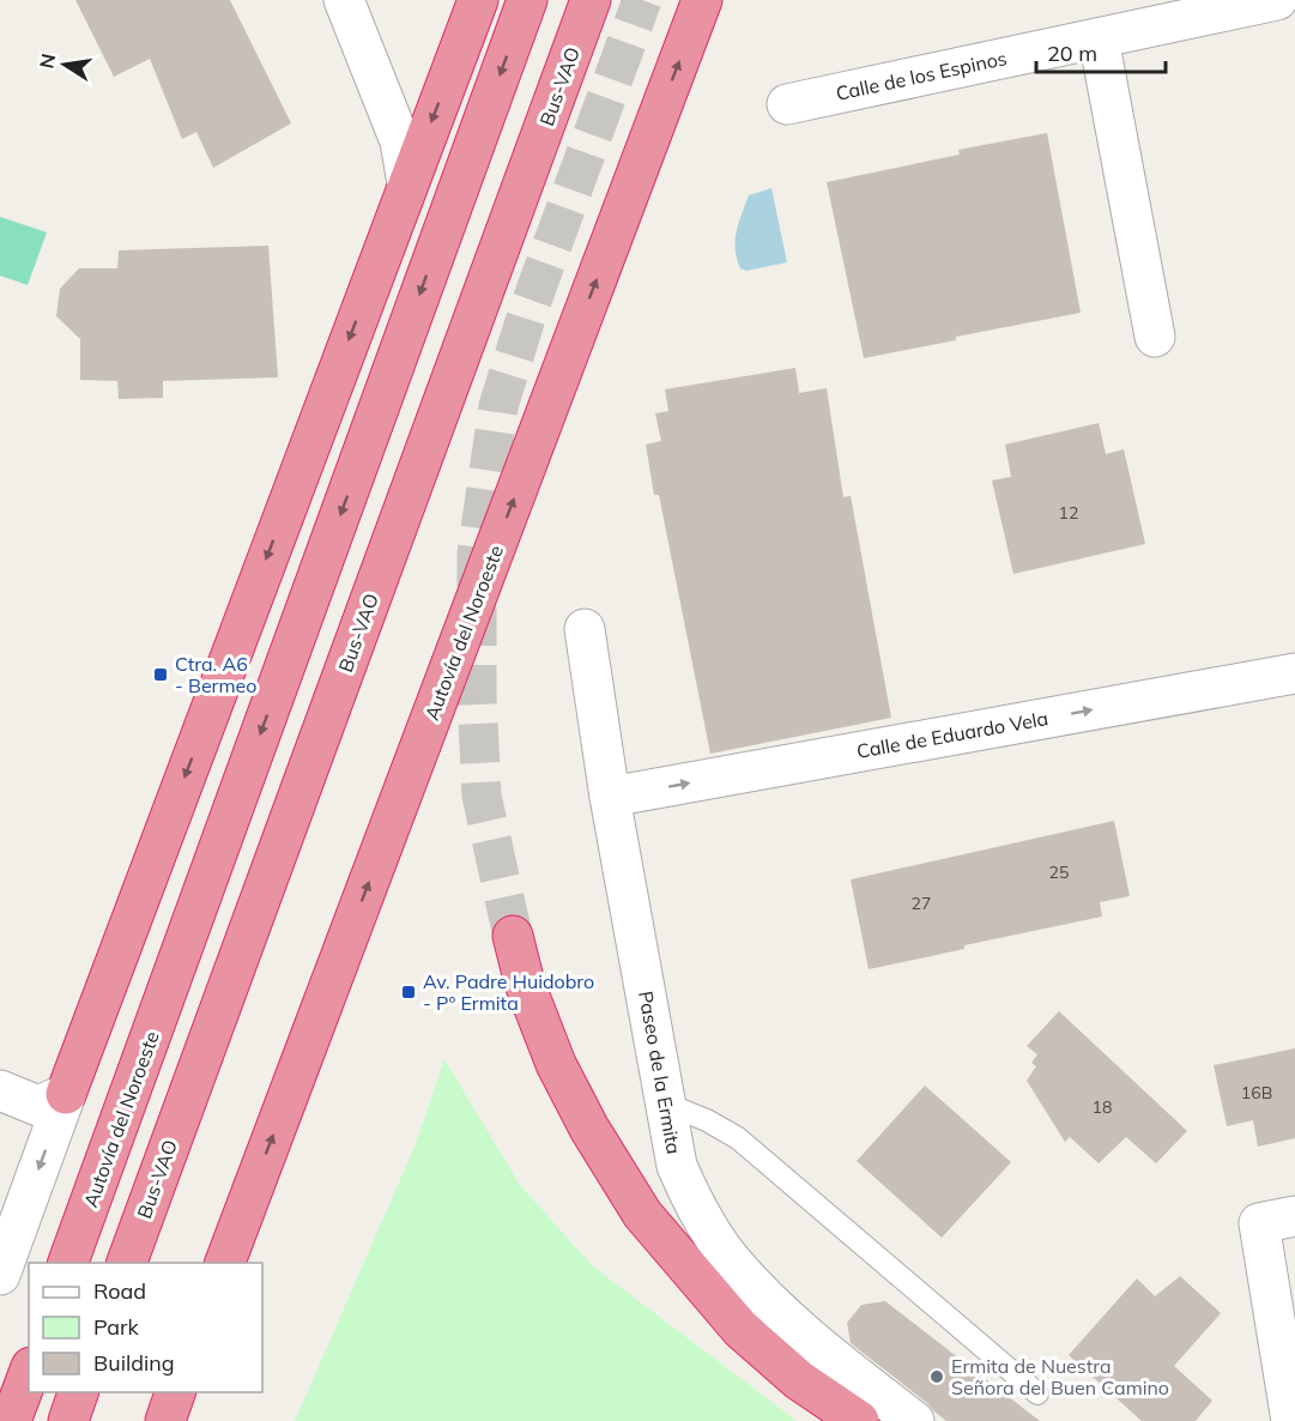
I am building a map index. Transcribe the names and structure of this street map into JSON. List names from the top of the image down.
{
  "streets": {
    "highway": ["Bus-VAO", "Autovía del Noroeste"],
    "street": ["Calle de los Espinos", "Calle de Eduardo Vela", "Paseo de la Ermita"]
  },
  "crossings": [
    ["Calle de Eduardo Vela", "Paseo de la Ermita"]
  ],
  "one_way": ["Calle de Eduardo Vela"],
  "places": {
    "transit": ["Ctra. A6 - Bermeo", "Av. Padre Huidobro - Pº Ermita"],
    "other": ["Ermita de Nuestra Señora del Buen Camino"]
  },
  "house_numbers": [
    "12",
    "25",
    "27",
    "16B",
    "18"
  ],
  "legend": ["Road", "Park", "Building"],
  "scale_bar": "20 m",
  "north": "left"
}
